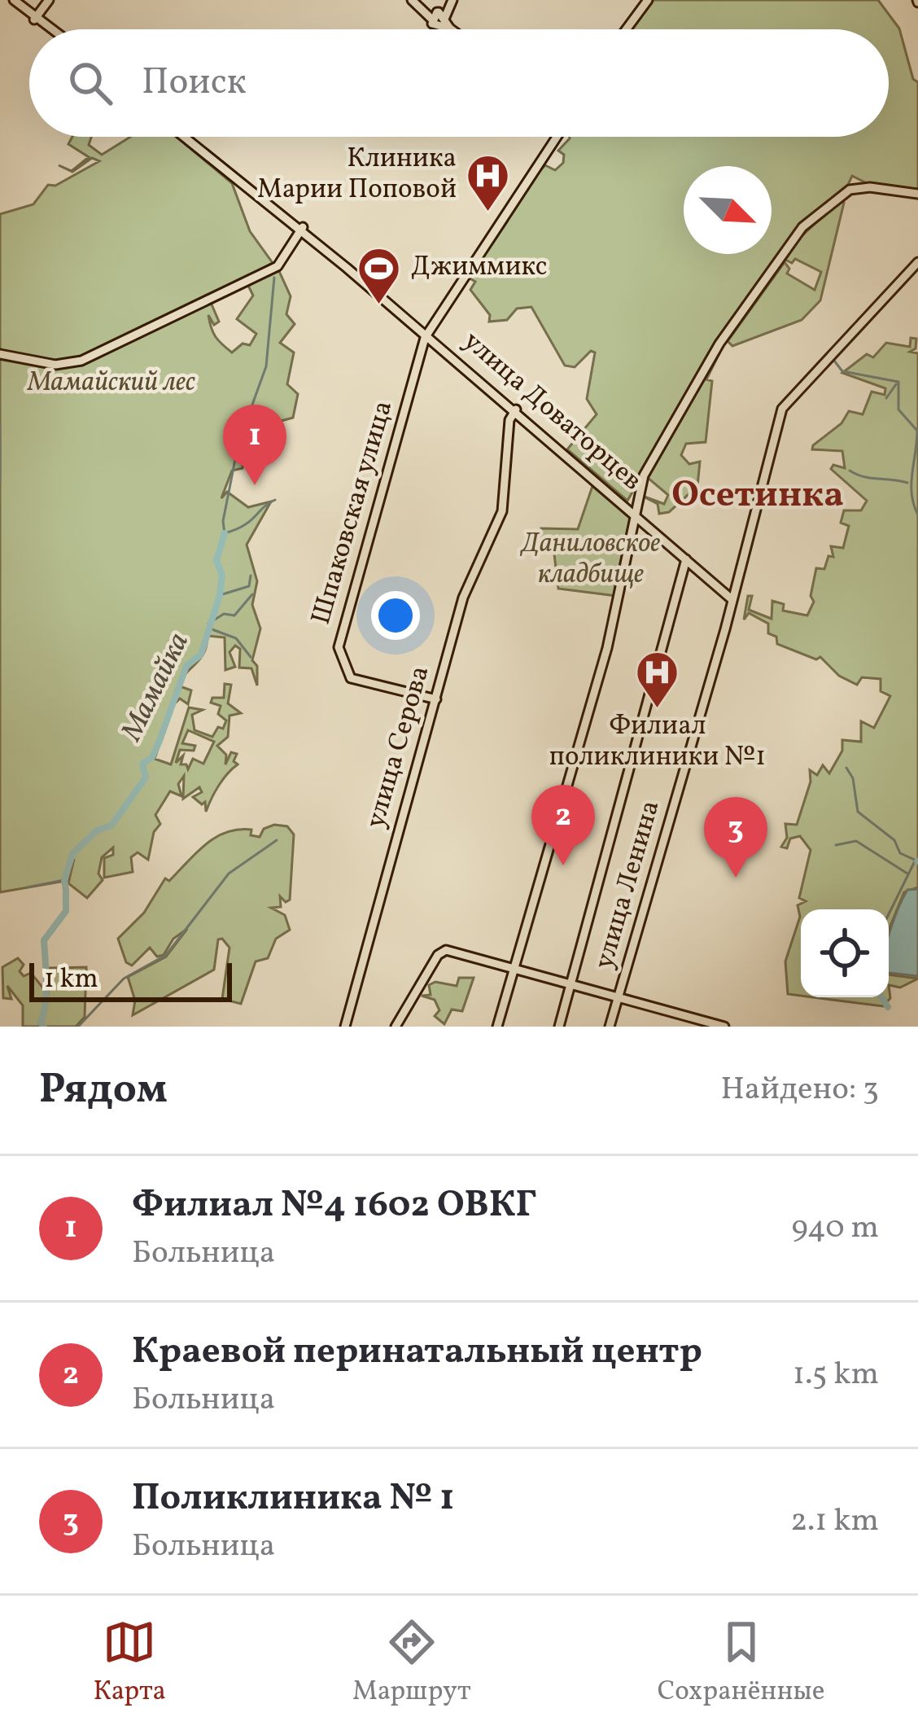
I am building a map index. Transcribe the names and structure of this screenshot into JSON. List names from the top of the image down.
{
  "streets": {
    "main road": [
      "улица Доваторцев",
      "Шпаковская улица",
      "улица Серова",
      "улица Ленина"
    ]
  },
  "crossings": [
    ["улица Доваторцев", "Шпаковская улица"],
    ["улица Доваторцев", "улица Серова"],
    ["улица Доваторцев", "улица Ленина"],
    ["Шпаковская улица", "улица Серова"]
  ],
  "districts": ["Осетинка"],
  "water": ["Мамайка"],
  "parks": ["Мамайский лес", "Даниловское кладбище"],
  "places": {
    "hospital": ["Клиника Марии Поповой", "Филиал поликлиники №1"],
    "sports": ["Джиммикс"]
  },
  "scale_bar": "1 km",
  "north": "bottom right",
  "page": {
    "search": "Поиск",
    "pins": ["1", "2", "3"],
    "scale": "1 km",
    "heading": ["Рядом", "Найдено: 3"],
    "list": [
      {
        "mark": "1",
        "name": "Филиал №4 1602 ОВКГ",
        "note": "Больница",
        "value": "940 m"
      },
      {
        "mark": "2",
        "name": "Краевой перинатальный центр",
        "note": "Больница",
        "value": "1.5 km"
      },
      {
        "mark": "3",
        "name": "Поликлиника № 1",
        "note": "Больница",
        "value": "2.1 km"
      }
    ],
    "nav": ["Карта", "Маршрут", "Сохранённые"]
  }
}
